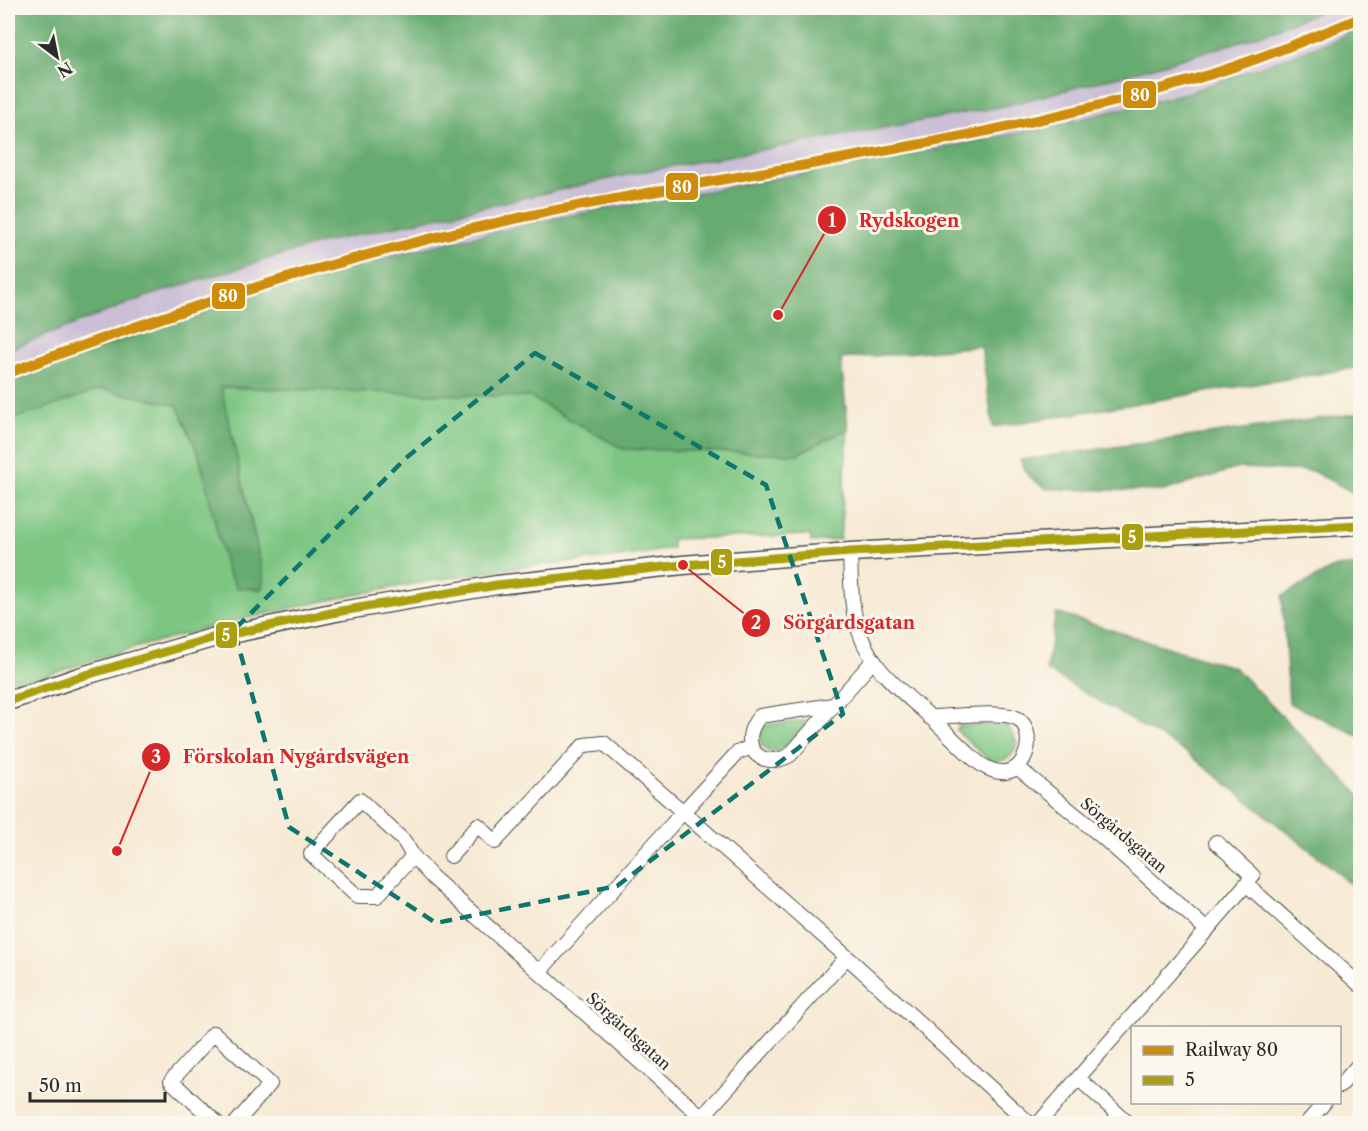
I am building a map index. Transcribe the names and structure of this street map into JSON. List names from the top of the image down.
{
  "streets": {
    "street": ["Sörgårdsgatan"]
  },
  "places": ["Rydskogen", "Sörgårdsgatan", "Förskolan Nygårdsvägen"],
  "lines": ["rail line 80", "transit line 5"],
  "legend": ["Railway 80", "5"],
  "scale_bar": "50 m",
  "north": "bottom right"
}
